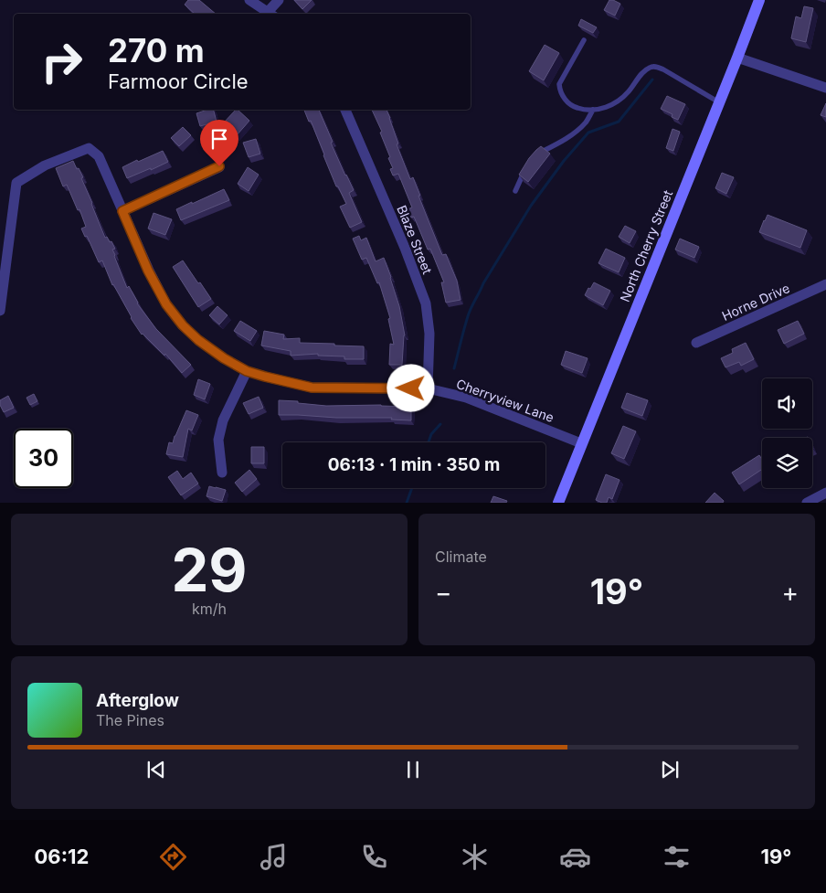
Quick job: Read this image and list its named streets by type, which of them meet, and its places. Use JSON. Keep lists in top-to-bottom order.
{
  "streets": {
    "street": [
      "Blaze Street",
      "North Cherry Street",
      "Horne Drive",
      "Cherryview Lane"
    ]
  },
  "crossings": [
    ["Blaze Street", "Cherryview Lane"],
    ["North Cherry Street", "Cherryview Lane"]
  ],
  "page": {
    "turn": ["270 m", "Farmoor Circle"],
    "limit": "30",
    "trip": "06:13 · 1 min · 350 m",
    "tile": [
      ["29", "km/h"],
      "Climate"
    ],
    "heat": ["−", "19°", "+"],
    "song": ["Afterglow", "The Pines"],
    "tabs": ["06:12", "19°"]
  }
}
